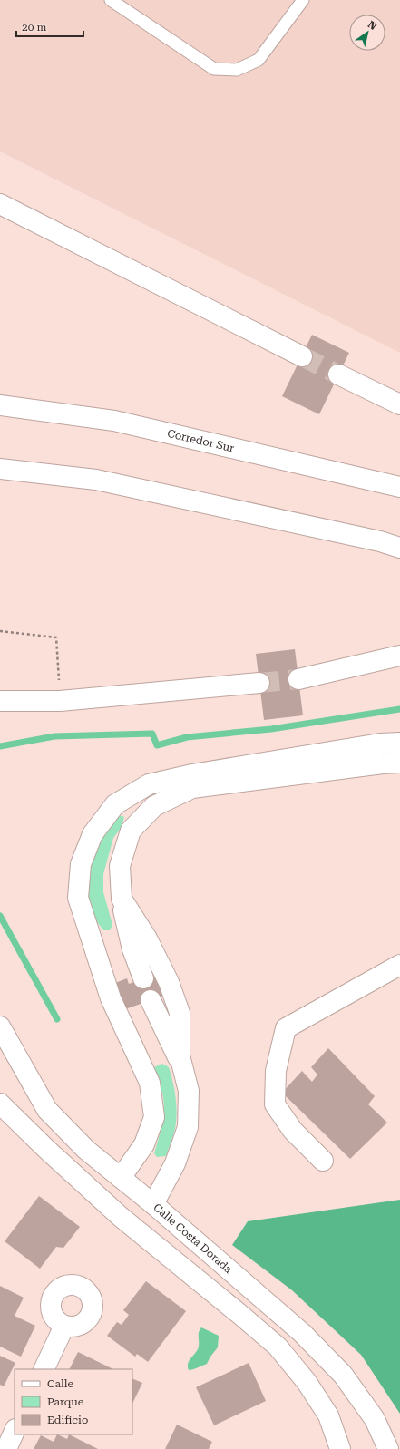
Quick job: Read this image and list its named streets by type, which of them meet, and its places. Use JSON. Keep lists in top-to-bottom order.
{
  "streets": {
    "main road": ["Corredor Sur", "Calle Costa Dorada"]
  },
  "legend": ["Calle", "Parque", "Edificio"],
  "scale_bar": "20 m",
  "north": "top right"
}
